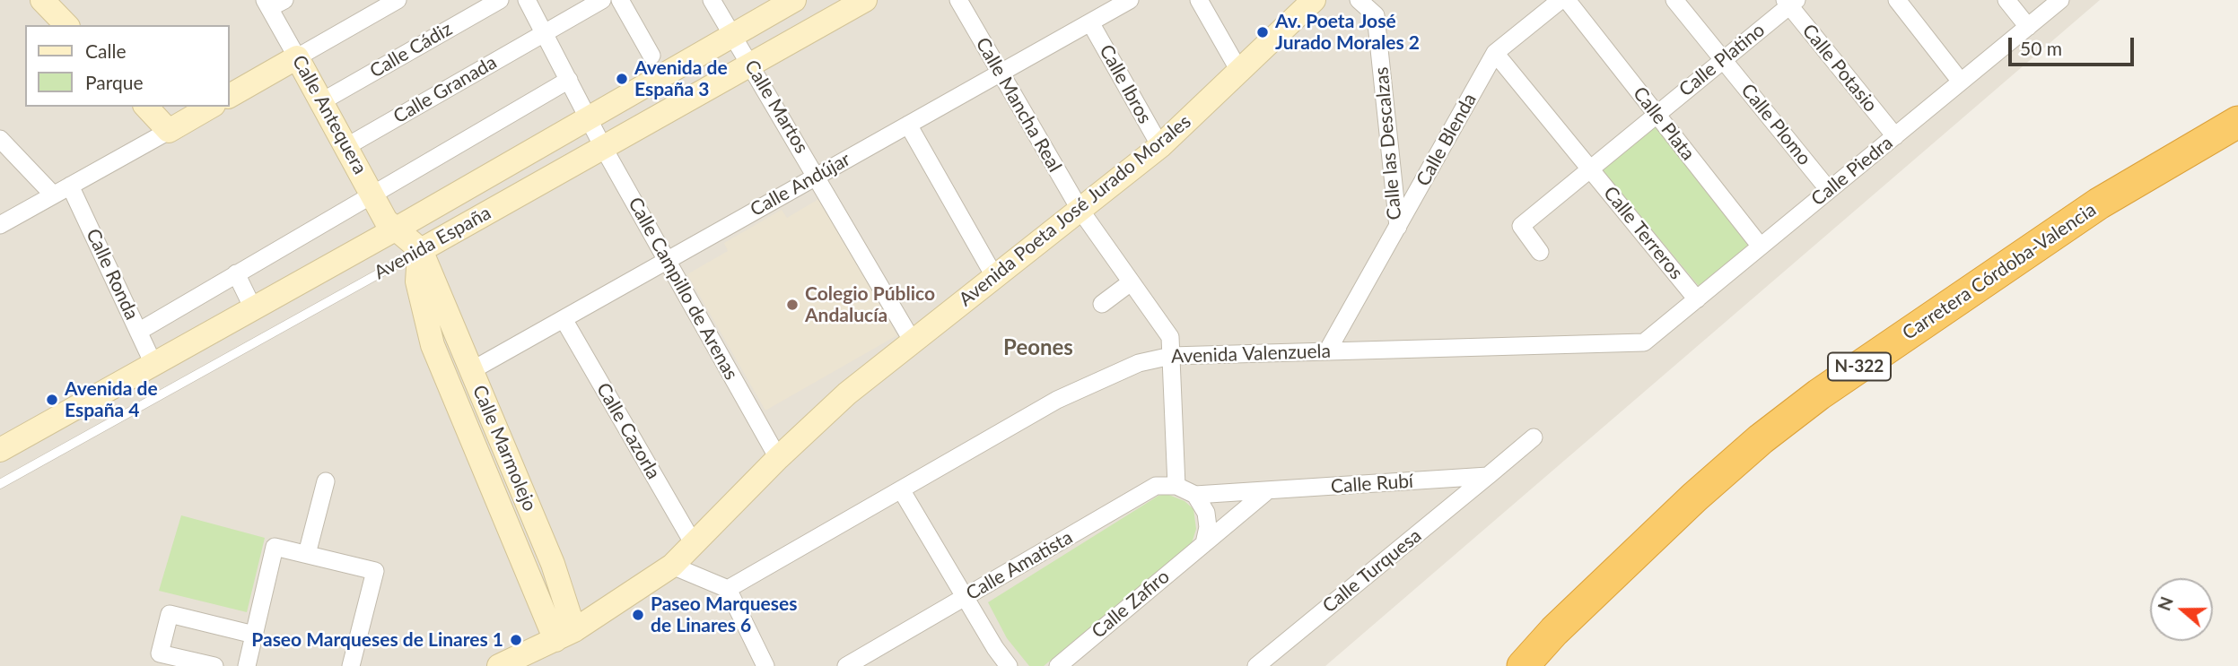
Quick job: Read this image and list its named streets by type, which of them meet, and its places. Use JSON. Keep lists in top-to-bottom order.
{
  "streets": {
    "highway": ["Carretera Córdoba-Valencia", "N-322"],
    "main road": [
      "Calle Antequera",
      "Avenida Poeta José Jurado Morales",
      "Avenida España",
      "Calle Marmolejo"
    ],
    "street": [
      "Calle Cádiz",
      "Calle Platino",
      "Calle Potasio",
      "Calle Ibros",
      "Calle Granada",
      "Calle Mancha Real",
      "Calle Martos",
      "Calle Plata",
      "Calle Plomo",
      "Calle Blenda",
      "Calle las Descalzas",
      "Calle Piedra",
      "Calle Andújar",
      "Calle Terreros",
      "Calle Ronda",
      "Calle Campillo de Arenas",
      "Avenida Valenzuela",
      "Calle Cazorla",
      "Calle Rubí",
      "Calle Amatista",
      "Calle Turquesa",
      "Calle Zafiro"
    ]
  },
  "crossings": [
    ["Calle Cádiz", "Calle Antequera"],
    ["Calle Platino", "Calle Potasio"],
    ["Calle Platino", "Calle Plata"],
    ["Calle Platino", "Calle Plomo"],
    ["Calle Platino", "Calle Terreros"],
    ["Calle Potasio", "Calle Piedra"],
    ["Calle Ibros", "Calle Andújar"],
    ["Calle Ibros", "Avenida Poeta José Jurado Morales"],
    ["Calle Granada", "Calle Antequera"],
    ["Calle Granada", "Calle Campillo de Arenas"],
    ["Calle Mancha Real", "Calle Andújar"],
    ["Calle Mancha Real", "Avenida Poeta José Jurado Morales"],
    ["Calle Mancha Real", "Avenida Valenzuela"],
    ["Calle Mancha Real", "Calle Amatista"],
    ["Calle Martos", "Calle Andújar"],
    ["Calle Martos", "Avenida Poeta José Jurado Morales"],
    ["Calle Martos", "Avenida España"],
    ["Calle Antequera", "Avenida España"],
    ["Calle Antequera", "Calle Marmolejo"],
    ["Calle Plata", "Calle Piedra"],
    ["Calle Plomo", "Calle Piedra"],
    ["Calle Blenda", "Calle las Descalzas"],
    ["Calle Blenda", "Calle Terreros"],
    ["Calle las Descalzas", "Avenida Valenzuela"],
    ["Calle Piedra", "Calle Terreros"],
    ["Calle Piedra", "Avenida Valenzuela"],
    ["Calle Andújar", "Calle Campillo de Arenas"],
    ["Calle Andújar", "Calle Cazorla"],
    ["Calle Andújar", "Calle Marmolejo"],
    ["Avenida Poeta José Jurado Morales", "Calle Campillo de Arenas"],
    ["Avenida Poeta José Jurado Morales", "Calle Cazorla"],
    ["Avenida Poeta José Jurado Morales", "Calle Marmolejo"],
    ["Avenida España", "Calle Ronda"],
    ["Avenida España", "Calle Campillo de Arenas"],
    ["Avenida España", "Calle Marmolejo"],
    ["Calle Rubí", "Calle Turquesa"],
    ["Calle Rubí", "Calle Zafiro"]
  ],
  "districts": ["Peones"],
  "places": [
    "Av. Poeta José Jurado Morales 2",
    "Avenida de España 3",
    "Colegio Público Andalucía",
    "Avenida de España 4",
    "Paseo Marqueses de Linares 6",
    "Paseo Marqueses de Linares 1"
  ],
  "legend": ["Calle", "Parque"],
  "scale_bar": "50 m",
  "north": "left"
}
